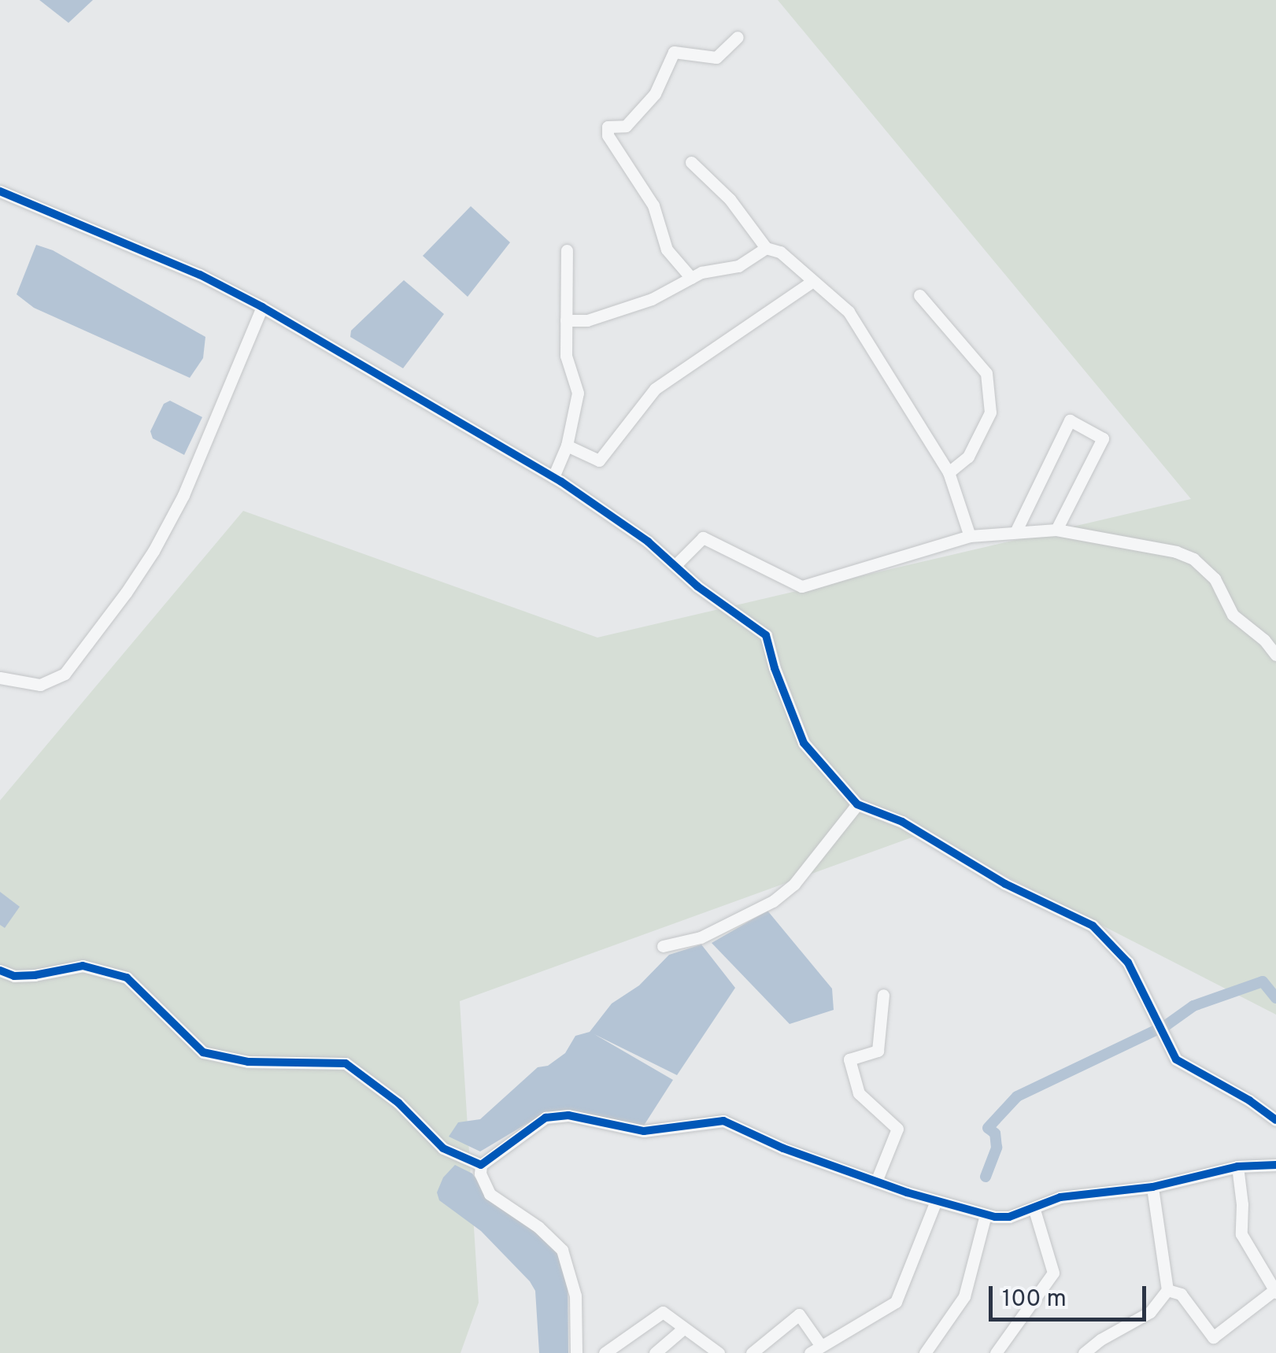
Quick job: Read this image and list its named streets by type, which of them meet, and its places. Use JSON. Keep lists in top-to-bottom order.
{
  "scale_bar": "100 m"
}
